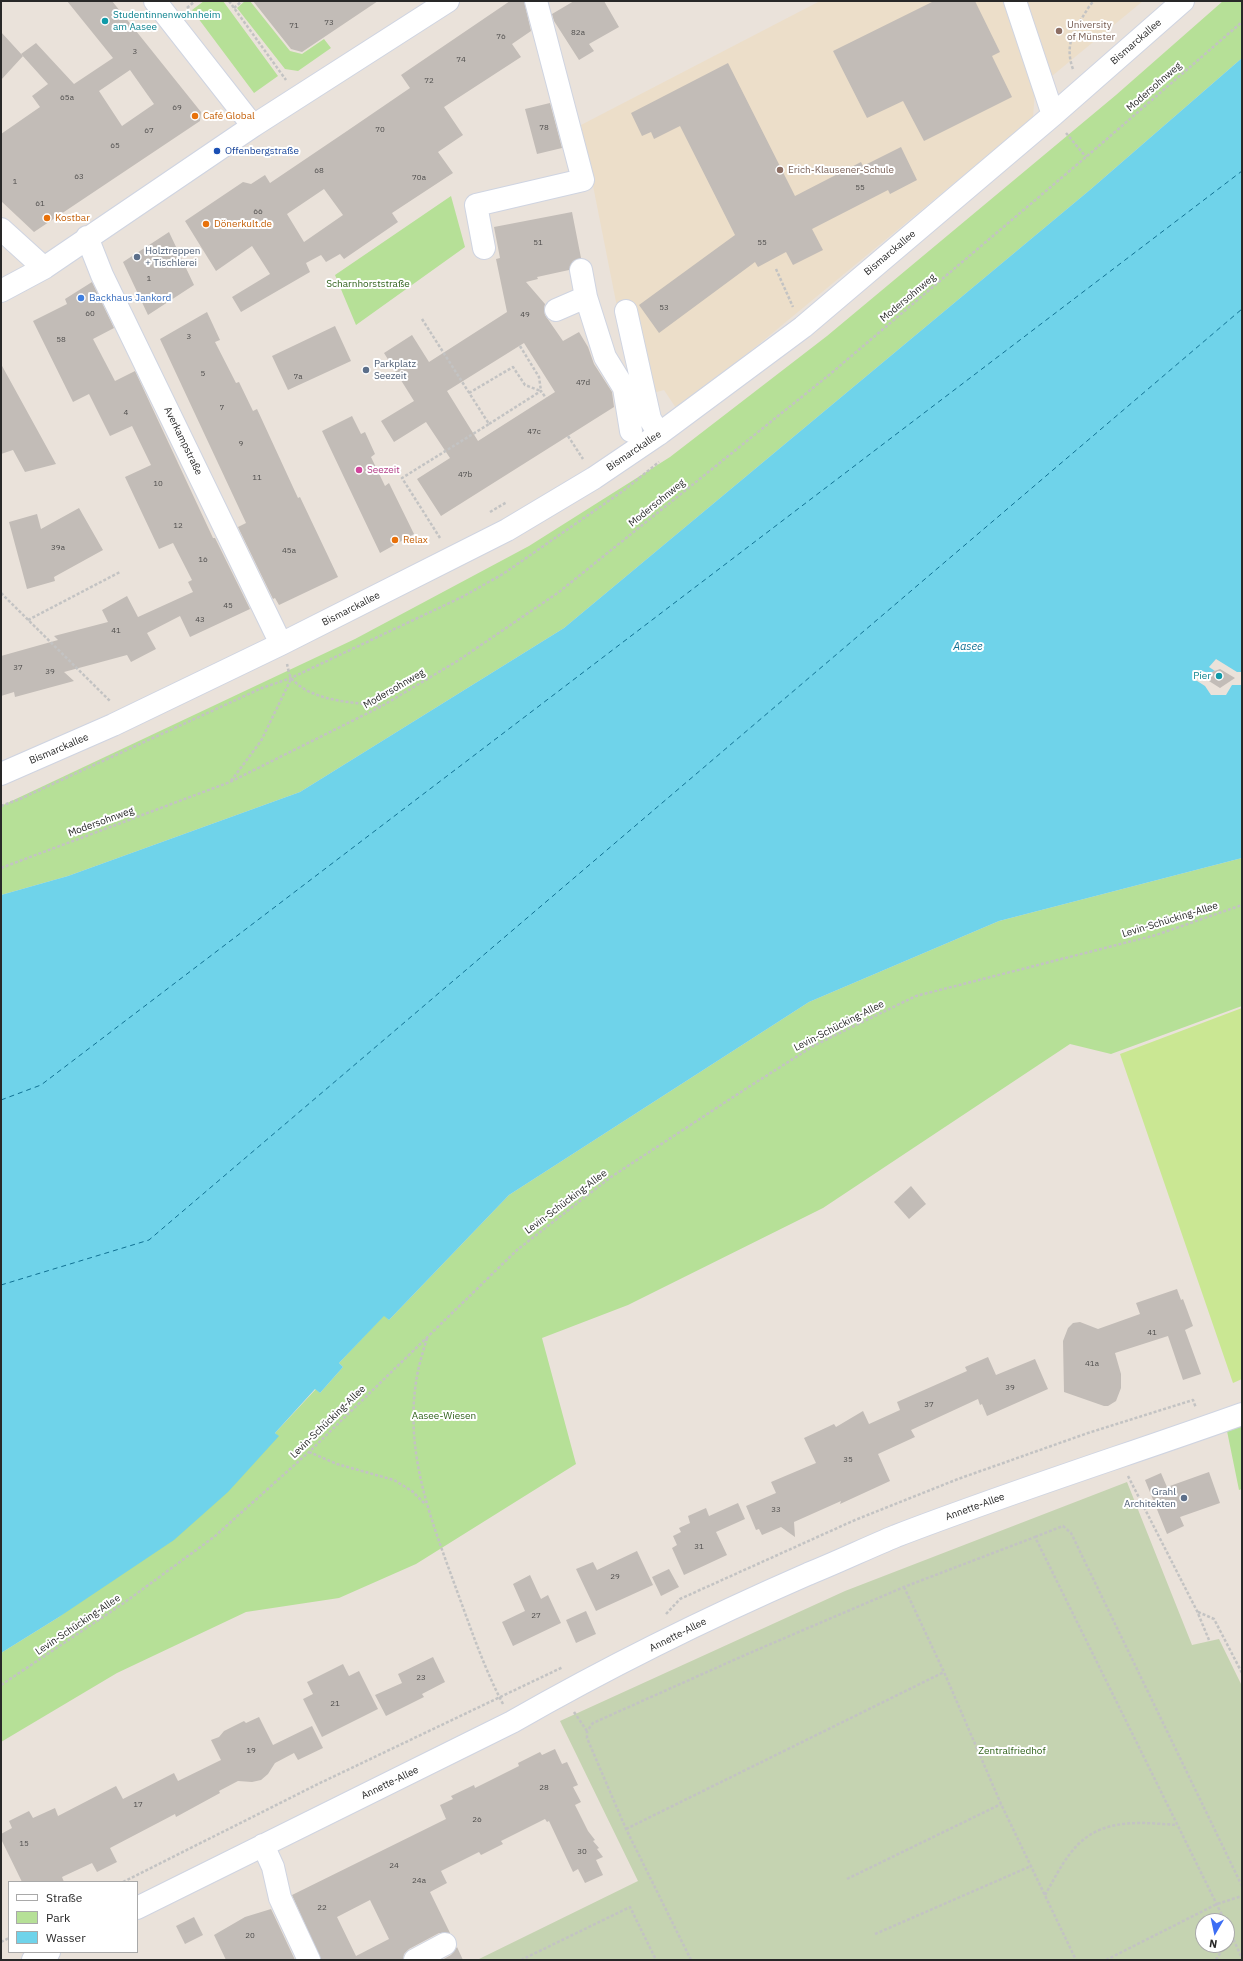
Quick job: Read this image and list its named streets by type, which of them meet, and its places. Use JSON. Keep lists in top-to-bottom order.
{
  "streets": {
    "street": ["Bismarckallee", "Averkampstraße", "Annette-Allee"],
    "path": ["Modersohnweg", "Levin-Schücking-Allee"]
  },
  "crossings": [
    ["Bismarckallee", "Averkampstraße"]
  ],
  "water": ["Aasee"],
  "parks": ["Scharnhorststraße", "Aasee-Wiesen", "Zentralfriedhof"],
  "places": [
    "Studentinnenwohnheim am Aasee",
    "University of Münster",
    "Café Global",
    "Offenbergstraße",
    "Erich-Klausener-Schule",
    "Kostbar",
    "Dönerkult.de",
    "Holztreppen + Tischlerei",
    "Backhaus Jankord",
    "Parkplatz Seezeit",
    "Seezeit",
    "Relax",
    "Pier",
    "Grahl Architekten"
  ],
  "house_numbers": [
    "73",
    "71",
    "82a",
    "76",
    "3",
    "74",
    "72",
    "65a",
    "69",
    "78",
    "70",
    "67",
    "65",
    "68",
    "63",
    "70a",
    "1",
    "55",
    "61",
    "66",
    "51",
    "55",
    "1",
    "53",
    "60",
    "49",
    "3",
    "58",
    "5",
    "7a",
    "47d",
    "7",
    "4",
    "47c",
    "9",
    "47b",
    "11",
    "10",
    "12",
    "39a",
    "45a",
    "16",
    "45",
    "43",
    "41",
    "37",
    "39",
    "41",
    "41a",
    "39",
    "37",
    "35",
    "33",
    "31",
    "29",
    "27",
    "23",
    "21",
    "19",
    "28",
    "17",
    "26",
    "15",
    "30",
    "24",
    "24a",
    "22",
    "20"
  ],
  "legend": ["Straße", "Park", "Wasser"],
  "north": "bottom"
}
